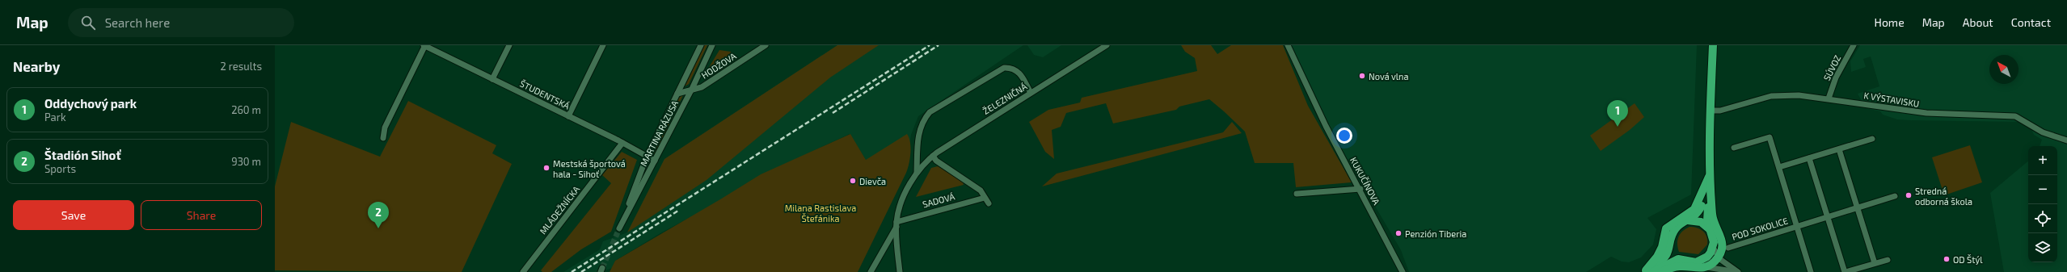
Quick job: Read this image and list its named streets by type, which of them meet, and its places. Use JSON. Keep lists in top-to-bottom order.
{
  "streets": {
    "street": [
      "HODŽOVA",
      "SÚVOZ",
      "ŠTUDENTSKÁ",
      "ŽELEZNIČNÁ",
      "K VÝSTAVISKU",
      "MARTINA RÁZUSA",
      "KUKUČÍNOVA",
      "SADOVÁ",
      "MLÁDEŽNÍCKA",
      "POD SOKOLICE"
    ]
  },
  "crossings": [
    ["HODŽOVA", "MARTINA RÁZUSA"],
    ["SÚVOZ", "K VÝSTAVISKU"],
    ["ŠTUDENTSKÁ", "MARTINA RÁZUSA"],
    ["ŠTUDENTSKÁ", "MLÁDEŽNÍCKA"]
  ],
  "parks": ["Milana Rastislava Štefánika"],
  "places": [
    "Nová vlna",
    "Mestská športová hala - Sihoť",
    "Dievča",
    "Stredná odborná škola",
    "Penzión Tiberia",
    "OD Štýl"
  ],
  "north": "top left",
  "page": {
    "header": "Map",
    "search": "Search here",
    "nav": [
      "Home",
      "Map",
      "About",
      "Contact"
    ],
    "heading": ["Nearby", "2 results"],
    "list": [
      {
        "mark": "1",
        "name": "Oddychový park",
        "note": "Park",
        "value": "260 m"
      },
      {
        "mark": "2",
        "name": "Štadión Sihoť",
        "note": "Sports",
        "value": "930 m"
      }
    ],
    "pins": ["1", "2"],
    "map_buttons": ["+", "−"],
    "buttons": ["Save", "Share"]
  }
}
